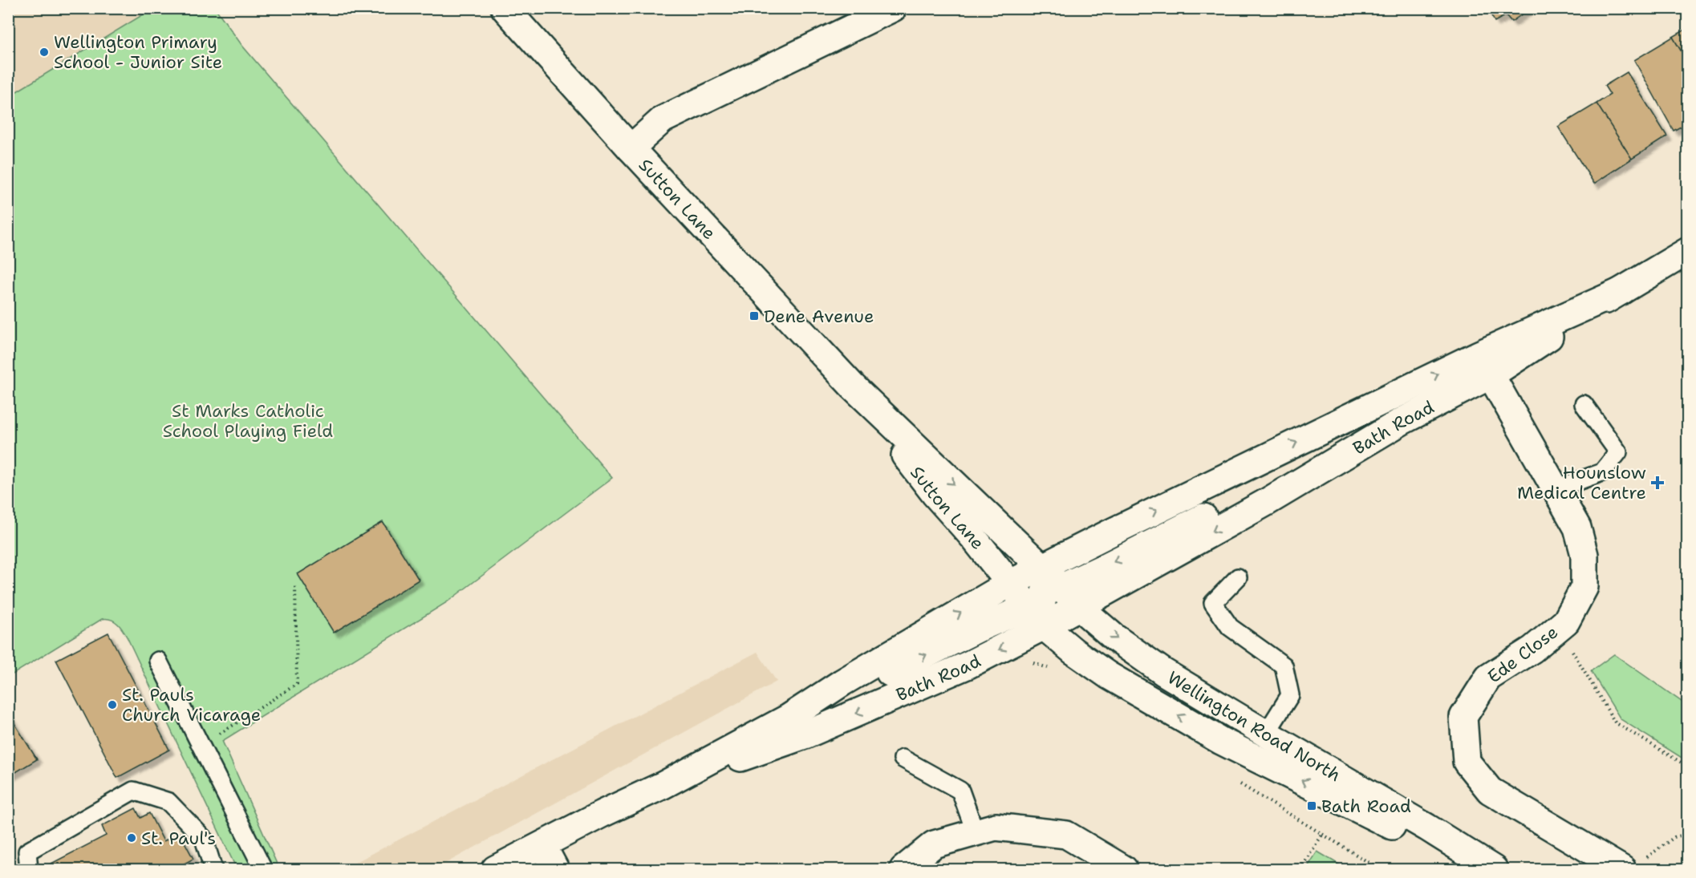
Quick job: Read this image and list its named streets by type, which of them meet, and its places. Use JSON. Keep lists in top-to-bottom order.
{
  "streets": {
    "main road": [
      "Sutton Lane",
      "Bath Road",
      "Ede Close",
      "Wellington Road North"
    ]
  },
  "crossings": [
    ["Sutton Lane", "Bath Road"],
    ["Sutton Lane", "Wellington Road North"],
    ["Bath Road", "Ede Close"],
    ["Bath Road", "Wellington Road North"]
  ],
  "parks": ["St Marks Catholic School Playing Field"],
  "places": {
    "other": ["Wellington Primary School - Junior Site", "St. Pauls Church Vicarage", "St. Paul's"],
    "transit": ["Dene Avenue", "Bath Road"],
    "health": ["Hounslow Medical Centre"]
  }
}
